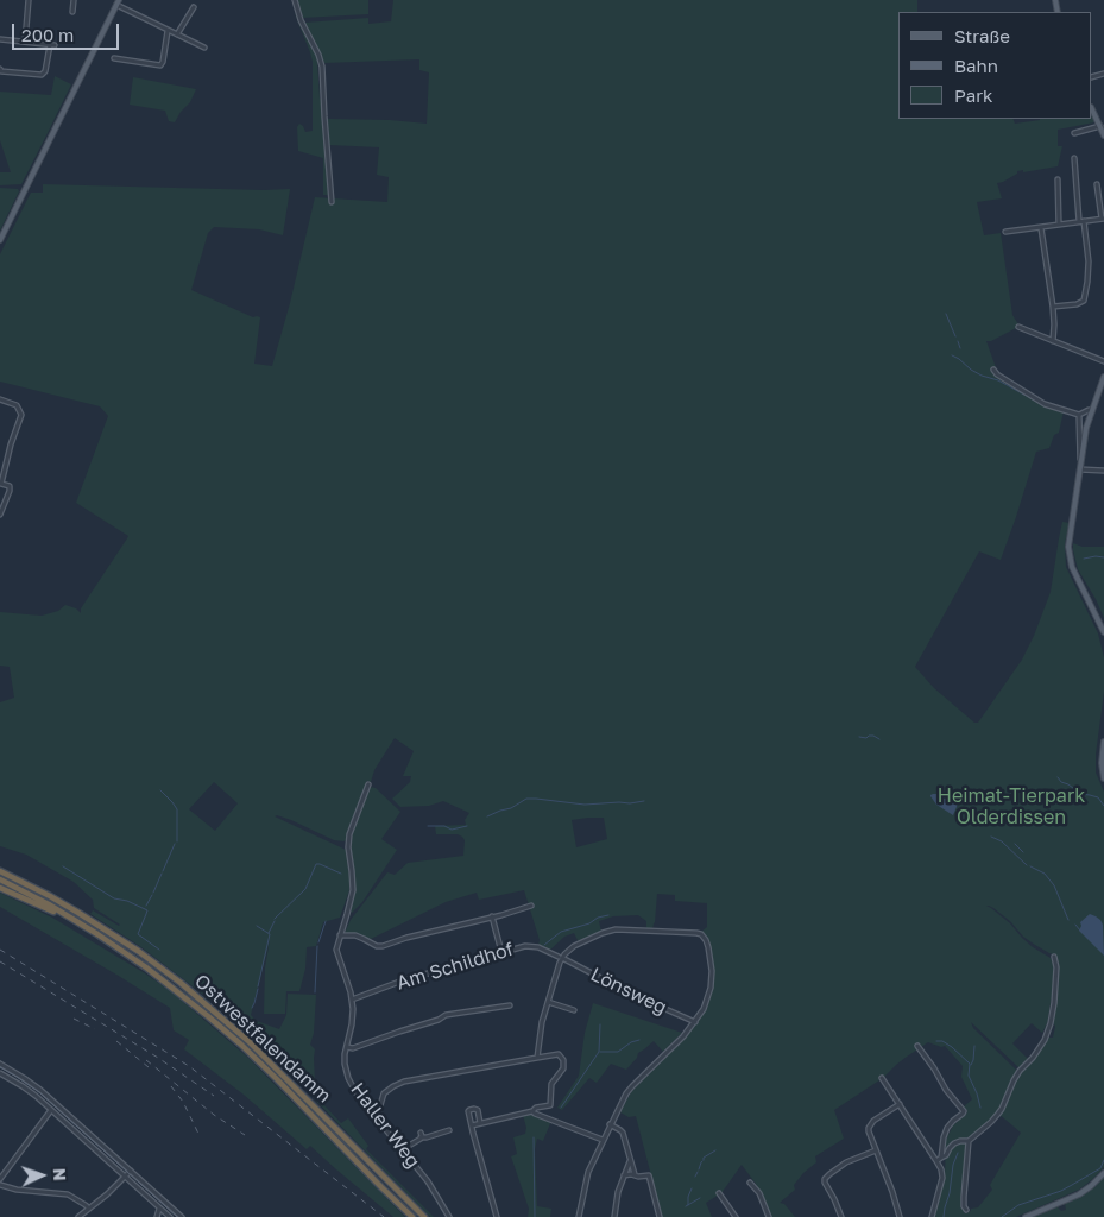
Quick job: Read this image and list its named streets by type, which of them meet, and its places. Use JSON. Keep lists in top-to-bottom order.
{
  "streets": {
    "highway": ["Ostwestfalendamm"],
    "street": ["Am Schildhof", "Lönsweg", "Haller Weg"]
  },
  "crossings": [
    ["Am Schildhof", "Lönsweg"],
    ["Am Schildhof", "Haller Weg"]
  ],
  "parks": ["Heimat-Tierpark Olderdissen"],
  "legend": ["Straße", "Bahn", "Park"],
  "scale_bar": "200 m",
  "north": "right"
}
